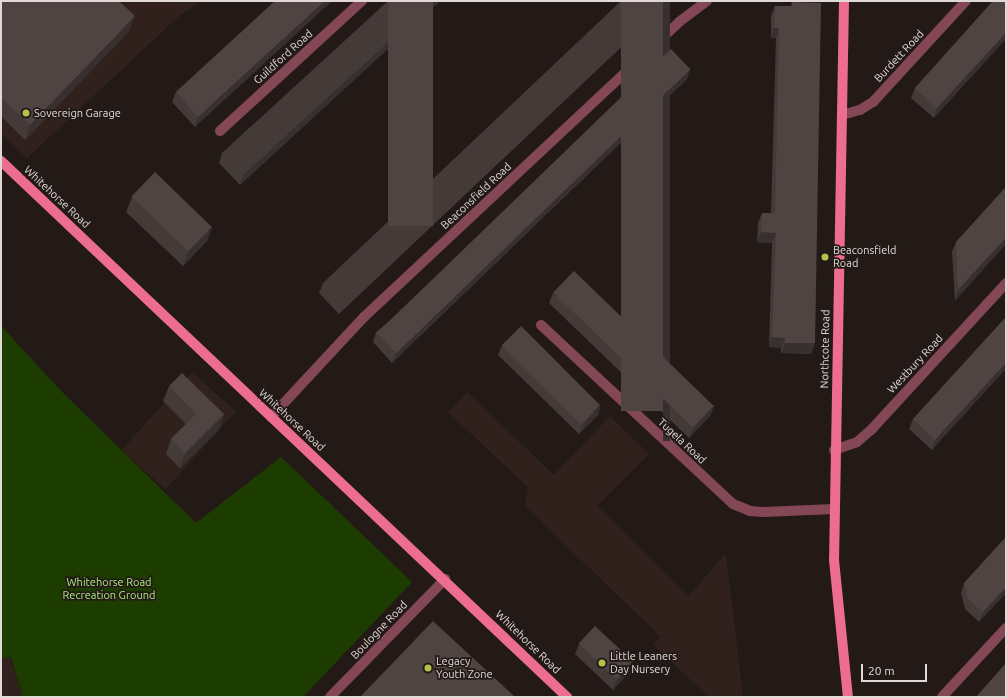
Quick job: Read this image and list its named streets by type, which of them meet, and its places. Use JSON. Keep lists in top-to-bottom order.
{
  "streets": {
    "main road": ["Whitehorse Road", "Northcote Road"],
    "street": [
      "Burdett Road",
      "Guildford Road",
      "Beaconsfield Road",
      "Westbury Road",
      "Tugela Road",
      "Boulogne Road"
    ]
  },
  "crossings": [
    ["Burdett Road", "Northcote Road"],
    ["Beaconsfield Road", "Whitehorse Road"],
    ["Whitehorse Road", "Boulogne Road"],
    ["Northcote Road", "Westbury Road"],
    ["Northcote Road", "Tugela Road"]
  ],
  "parks": ["Whitehorse Road Recreation Ground"],
  "places": [
    "Sovereign Garage",
    "Beaconsfield Road",
    "Little Leaners Day Nursery",
    "Legacy Youth Zone"
  ],
  "scale_bar": "20 m"
}
